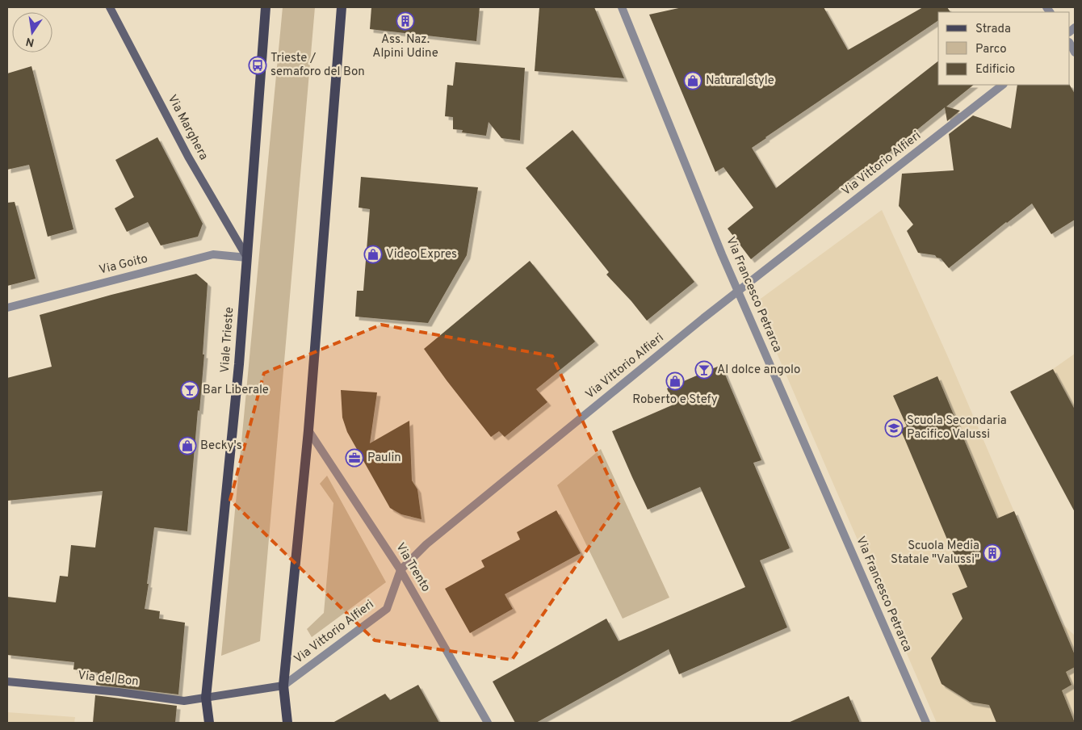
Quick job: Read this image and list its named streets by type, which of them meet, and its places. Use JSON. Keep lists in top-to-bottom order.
{
  "streets": {
    "main road": ["Viale Trieste"],
    "street": [
      "Via Marghera",
      "Via Vittorio Alfieri",
      "Via Goito",
      "Via Francesco Petrarca",
      "Via Trento",
      "Via del Bon"
    ]
  },
  "crossings": [
    ["Via Marghera", "Via Goito"],
    ["Via Marghera", "Viale Trieste"],
    ["Via Vittorio Alfieri", "Via Francesco Petrarca"],
    ["Via Vittorio Alfieri", "Via Trento"],
    ["Via Goito", "Viale Trieste"],
    ["Viale Trieste", "Via del Bon"]
  ],
  "places": {
    "building": ["Ass. Naz. Alpini Udine", "Scuola Media Statale \"Valussi\""],
    "bus stop": ["Trieste / semaforo del Bon"],
    "shop": [
      "Natural style",
      "Video Expres",
      "Roberto e Stefy",
      "Becky's"
    ],
    "bar": ["Al dolce angolo", "Bar Liberale"],
    "school or university": ["Scuola Secondaria Pacifico Valussi"],
    "office": ["Paulin"]
  },
  "legend": ["Strada", "Parco", "Edificio"],
  "north": "bottom"
}
